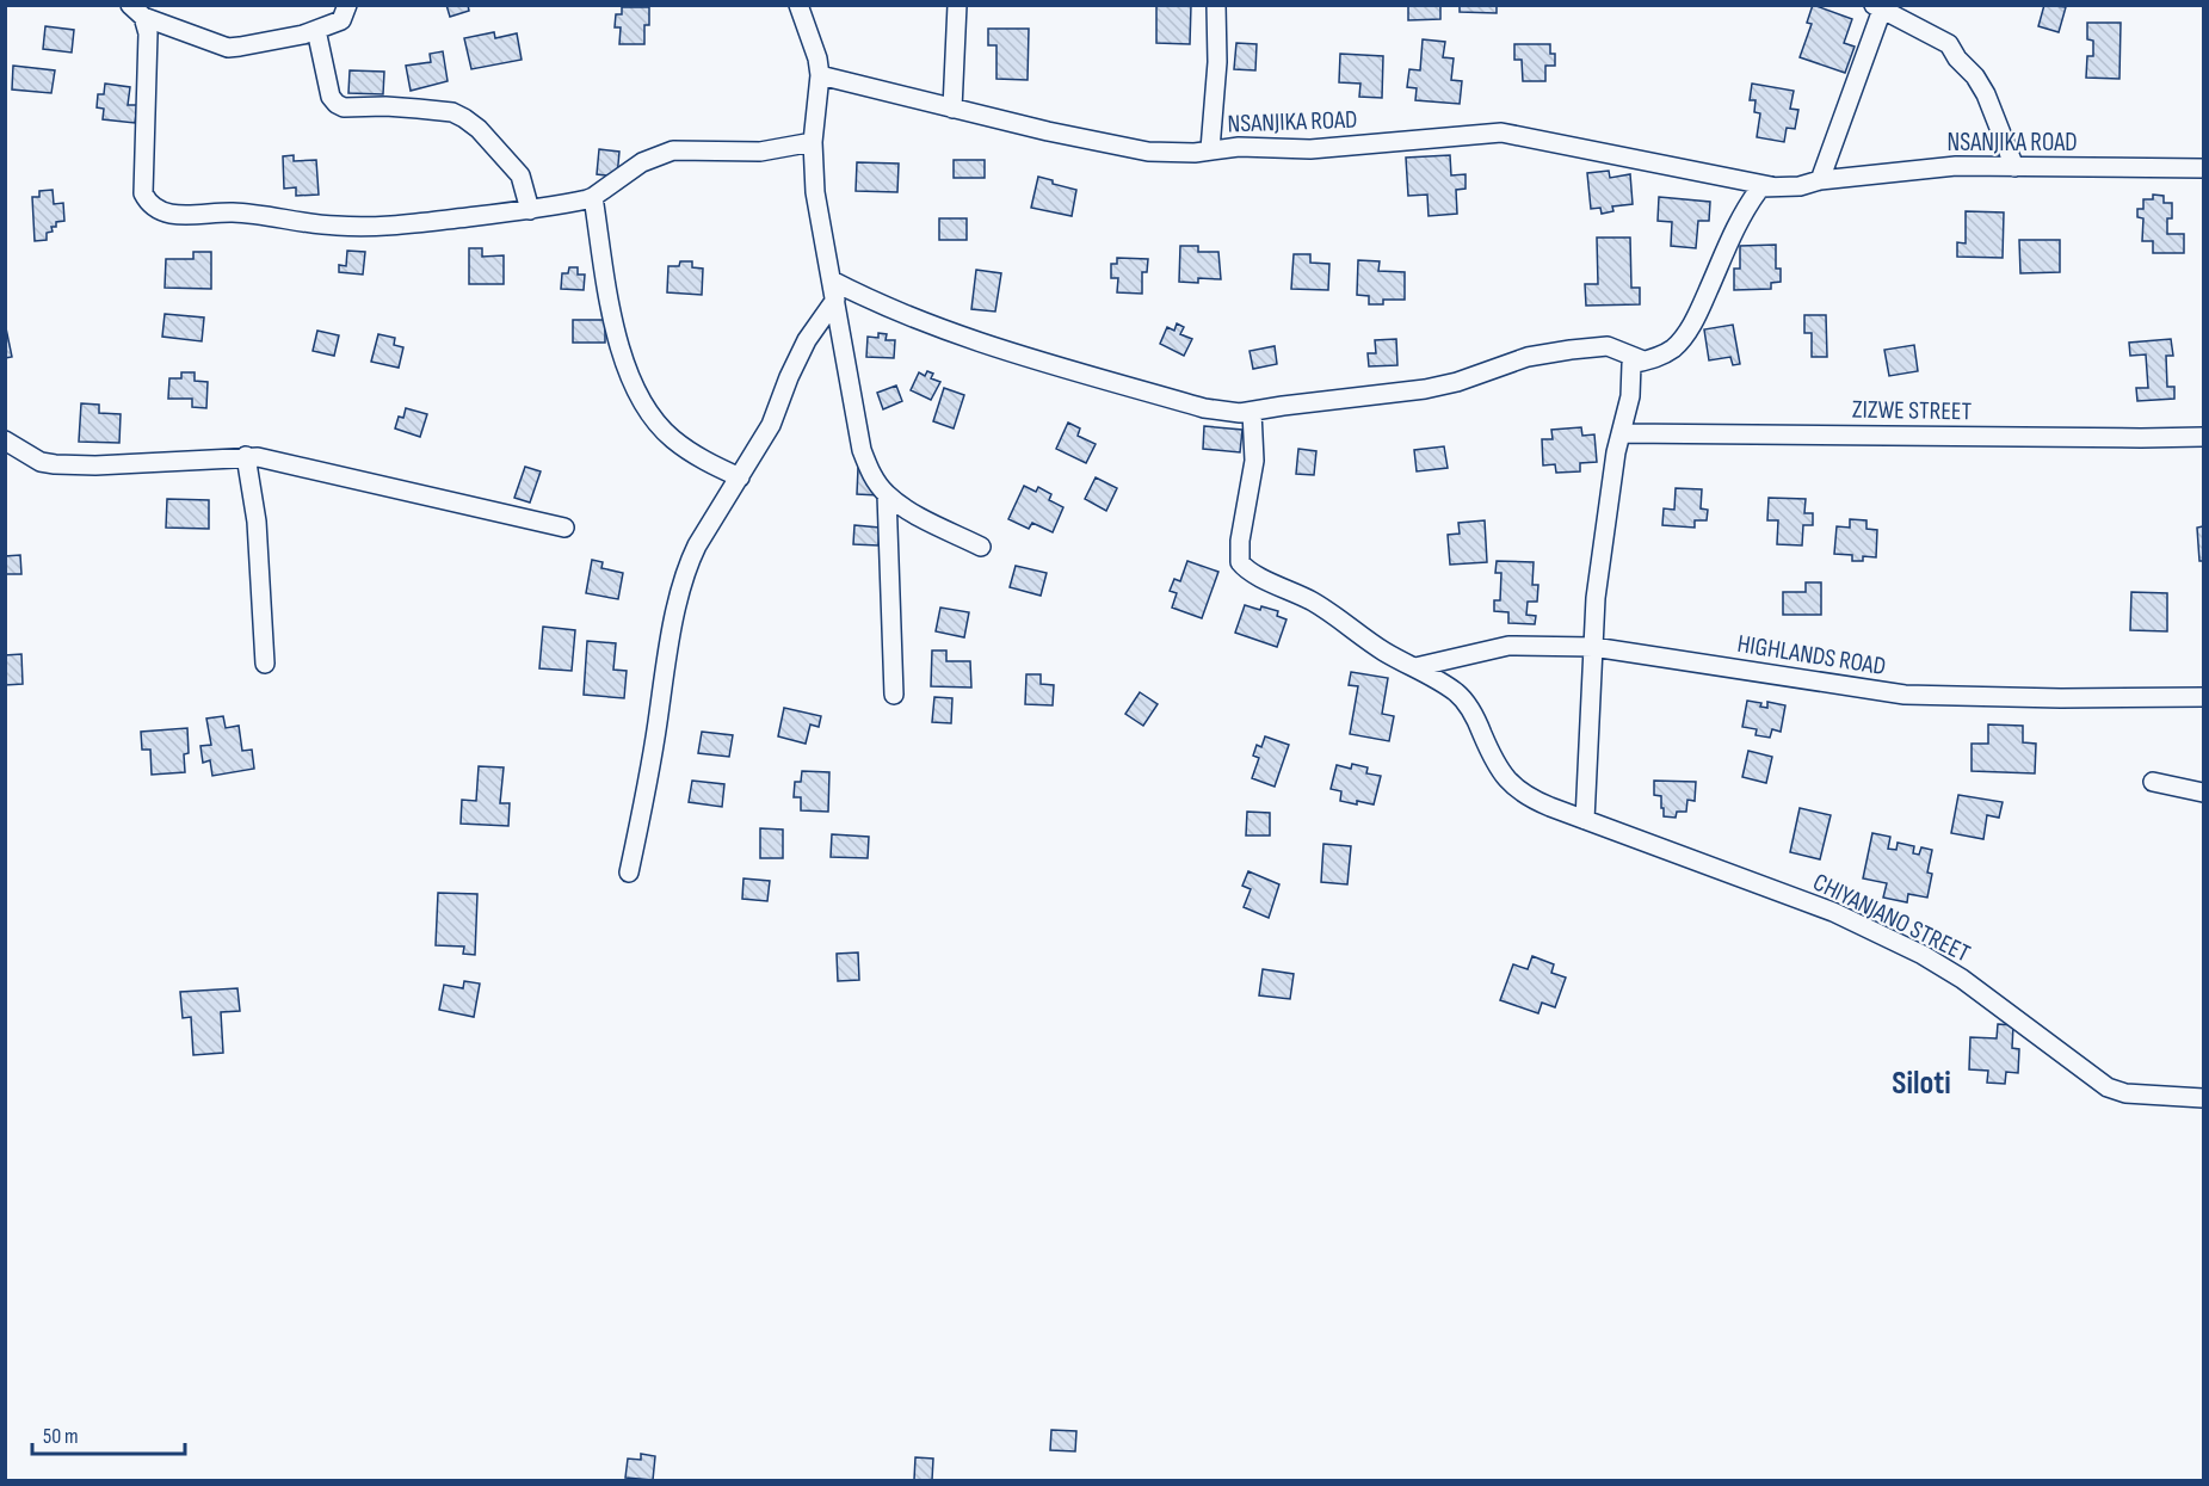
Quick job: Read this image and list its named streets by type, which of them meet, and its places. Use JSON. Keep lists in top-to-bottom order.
{
  "streets": {
    "street": [
      "NSANJIKA ROAD",
      "ZIZWE STREET",
      "HIGHLANDS ROAD",
      "CHIYANJANO STREET"
    ]
  },
  "crossings": [
    ["HIGHLANDS ROAD", "CHIYANJANO STREET"]
  ],
  "districts": ["Siloti"],
  "scale_bar": "50 m"
}
